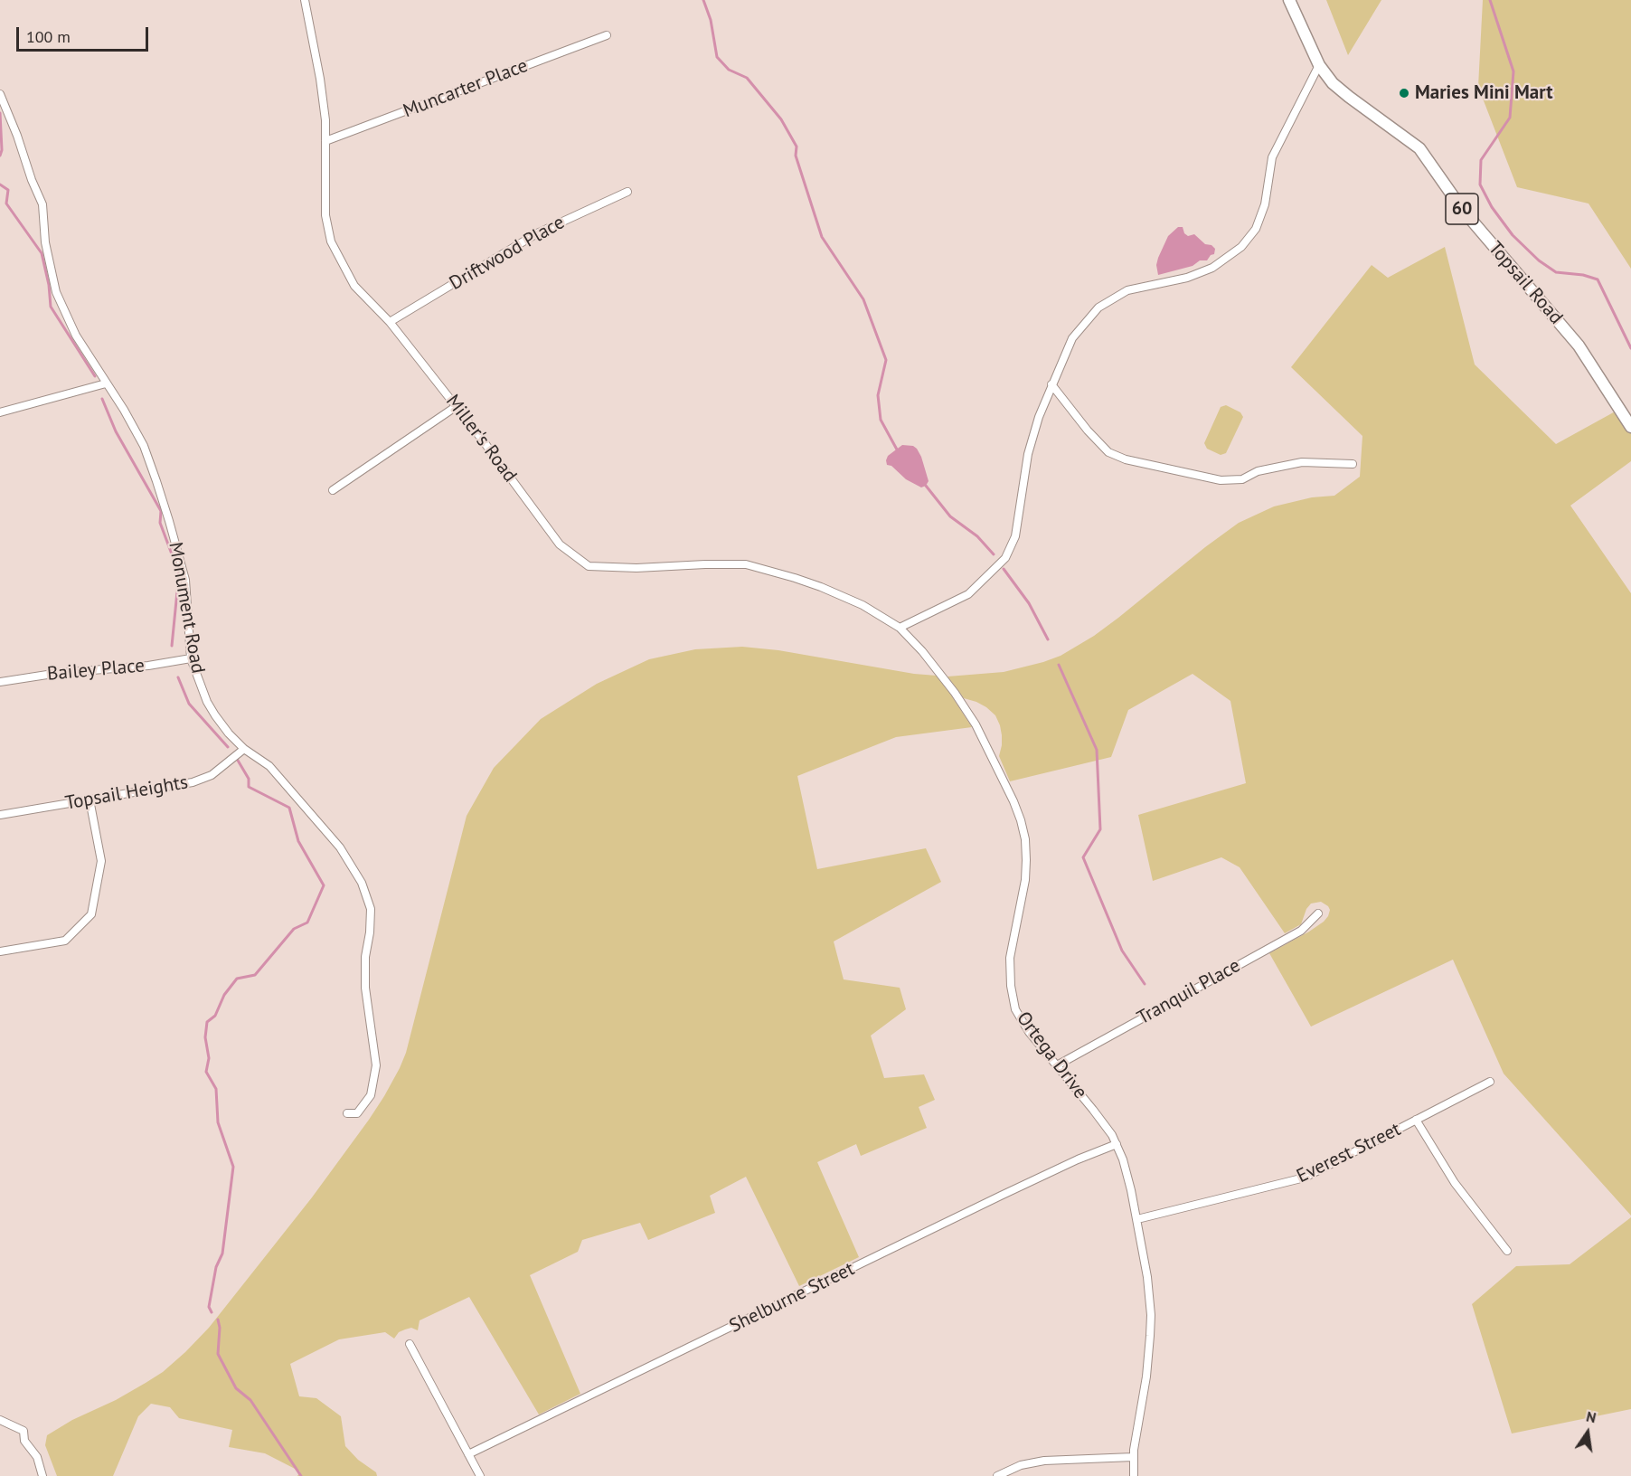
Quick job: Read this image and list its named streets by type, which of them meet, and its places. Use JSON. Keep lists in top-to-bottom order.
{
  "streets": {
    "main road": ["60", "Topsail Road"],
    "street": [
      "Muncarter Place",
      "Driftwood Place",
      "Miller's Road",
      "Monument Road",
      "Bailey Place",
      "Topsail Heights",
      "Tranquil Place",
      "Ortega Drive",
      "Everest Street",
      "Shelburne Street"
    ]
  },
  "crossings": [
    ["Muncarter Place", "Miller's Road"],
    ["Driftwood Place", "Miller's Road"],
    ["Miller's Road", "Ortega Drive"],
    ["Monument Road", "Bailey Place"],
    ["Monument Road", "Topsail Heights"],
    ["Tranquil Place", "Ortega Drive"],
    ["Ortega Drive", "Everest Street"],
    ["Ortega Drive", "Shelburne Street"]
  ],
  "places": ["Maries Mini Mart"],
  "scale_bar": "100 m",
  "north": "top"
}
